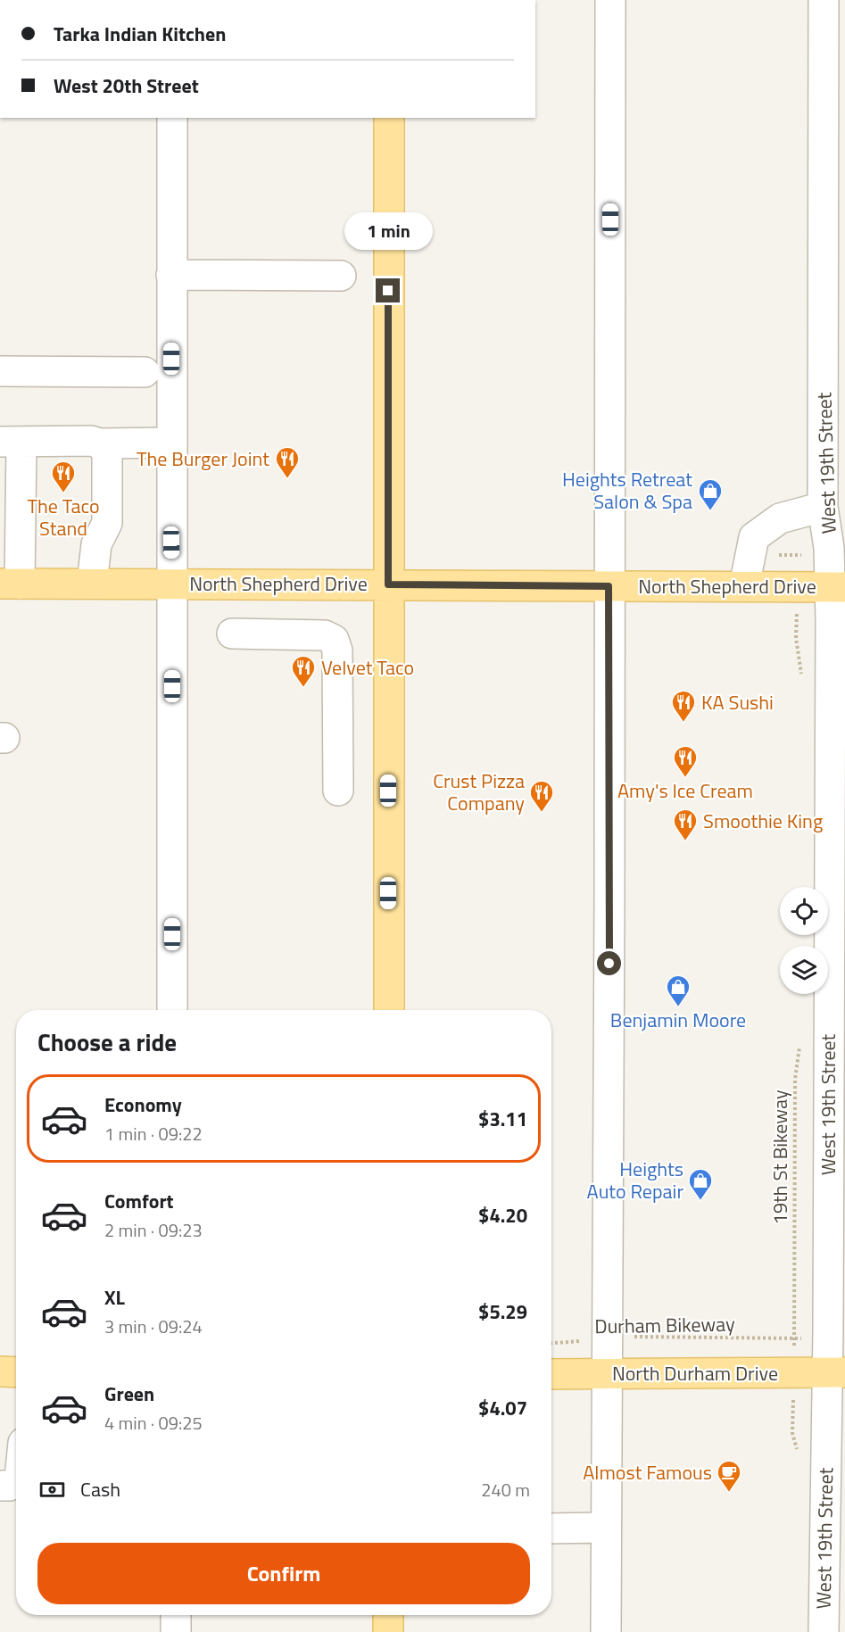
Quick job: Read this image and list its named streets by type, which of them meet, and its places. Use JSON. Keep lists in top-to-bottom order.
{
  "streets": {
    "main road": ["North Shepherd Drive", "North Durham Drive"],
    "street": ["West 19th Street"],
    "path": ["19th St Bikeway", "Durham Bikeway"]
  },
  "crossings": [
    ["West 19th Street", "North Shepherd Drive"],
    ["West 19th Street", "North Durham Drive"]
  ],
  "places": {
    "restaurant": [
      "The Burger Joint",
      "The Taco Stand",
      "Velvet Taco",
      "KA Sushi",
      "Amy's Ice Cream",
      "Crust Pizza Company",
      "Smoothie King"
    ],
    "shop": ["Heights Retreat Salon & Spa", "Benjamin Moore", "Heights Auto Repair"],
    "cafe": ["Almost Famous"]
  },
  "page": {
    "banner": ["Tarka Indian Kitchen", "West 20th Street"],
    "bubble": "1 min",
    "heading": "Choose a ride",
    "list": [
      {
        "name": "Economy",
        "note": "1 min · 09:22",
        "value": "$3.11"
      },
      {
        "name": "Comfort",
        "note": "2 min · 09:23",
        "value": "$4.20"
      },
      {
        "name": "XL",
        "note": "3 min · 09:24",
        "value": "$5.29"
      },
      {
        "name": "Green",
        "note": "4 min · 09:25",
        "value": "$4.07"
      }
    ],
    "pay": ["Cash", "240 m"],
    "buttons": "Confirm"
  }
}
